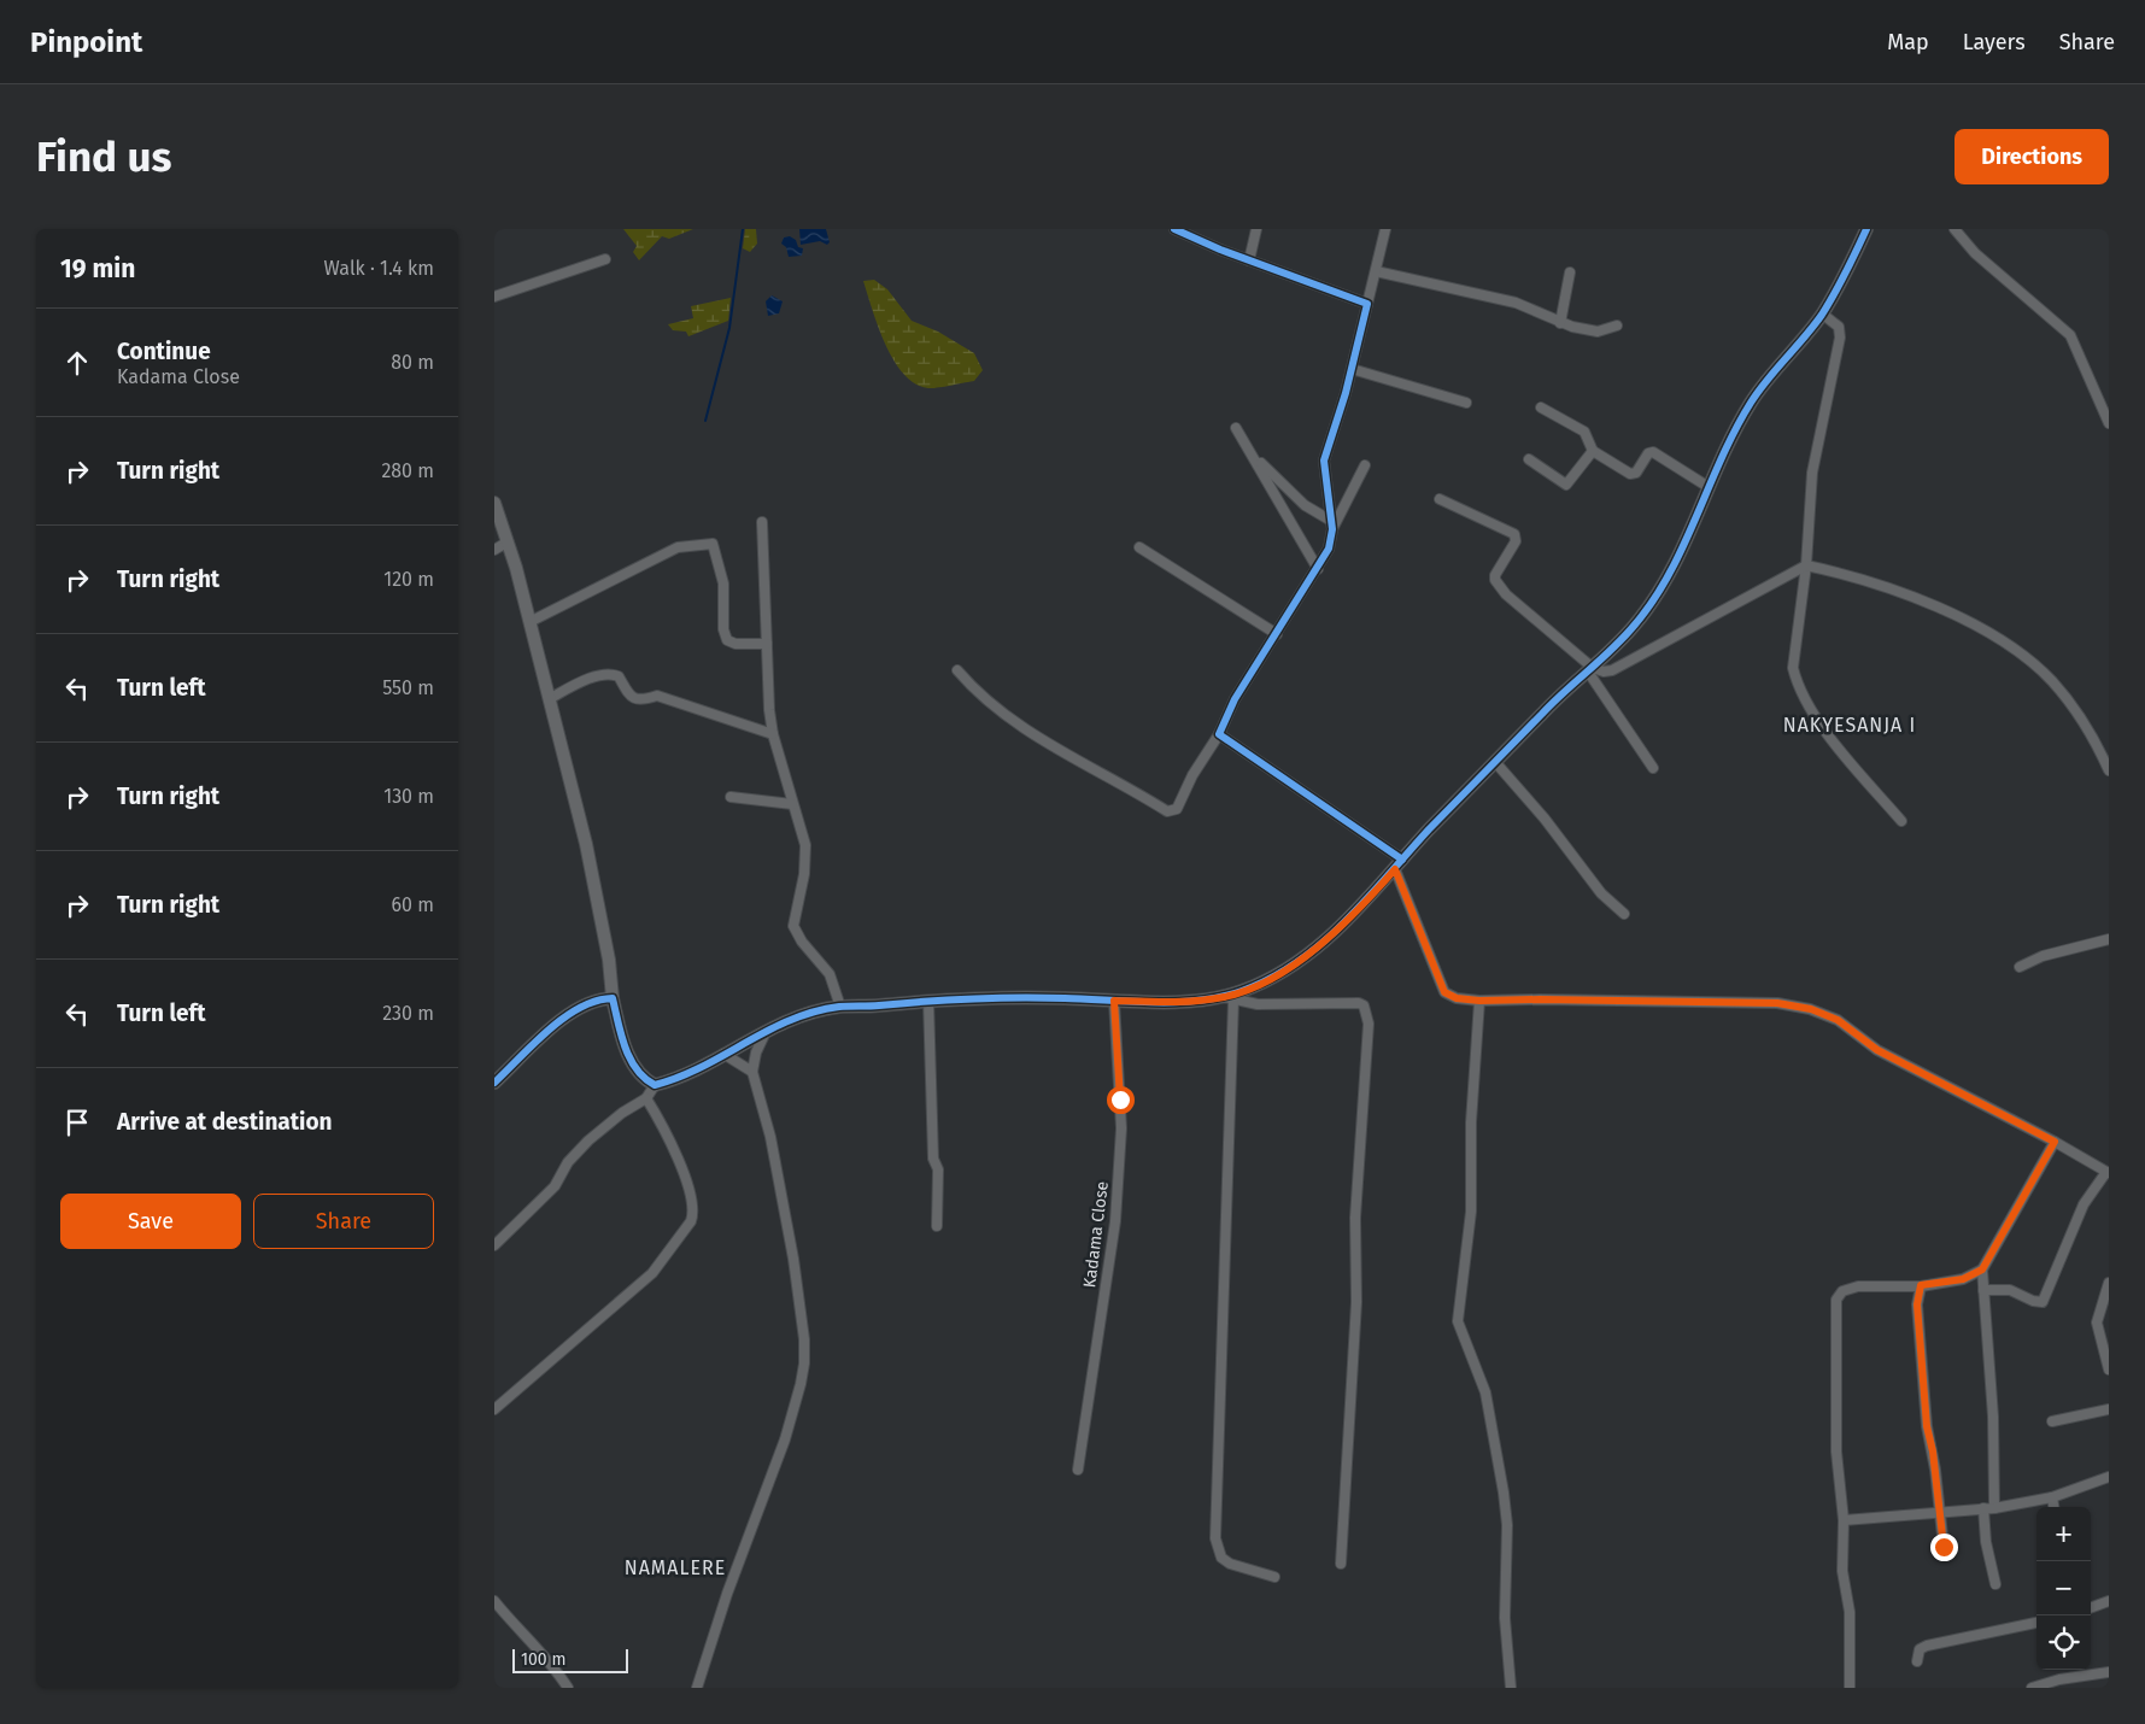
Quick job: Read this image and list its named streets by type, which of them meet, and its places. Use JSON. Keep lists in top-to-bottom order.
{
  "streets": {
    "street": ["Kadama Close"]
  },
  "districts": ["NAKYESANJA I", "NAMALERE"],
  "scale_bar": "100 m",
  "page": {
    "header": "Pinpoint",
    "nav": ["Map", "Layers", "Share"],
    "buttons": [
      "Directions",
      ["Save", "Share"]
    ],
    "title": "Find us",
    "heading": ["19 min", "Walk · 1.4 km"],
    "list": [
      ["Continue", "Kadama Close", "80 m"],
      ["Turn right", "280 m"],
      ["Turn right", "120 m"],
      ["Turn left", "550 m"],
      ["Turn right", "130 m"],
      ["Turn right", "60 m"],
      ["Turn left", "230 m"],
      "Arrive at destination"
    ],
    "map_buttons": ["+", "−"],
    "scale": "100 m"
  }
}
